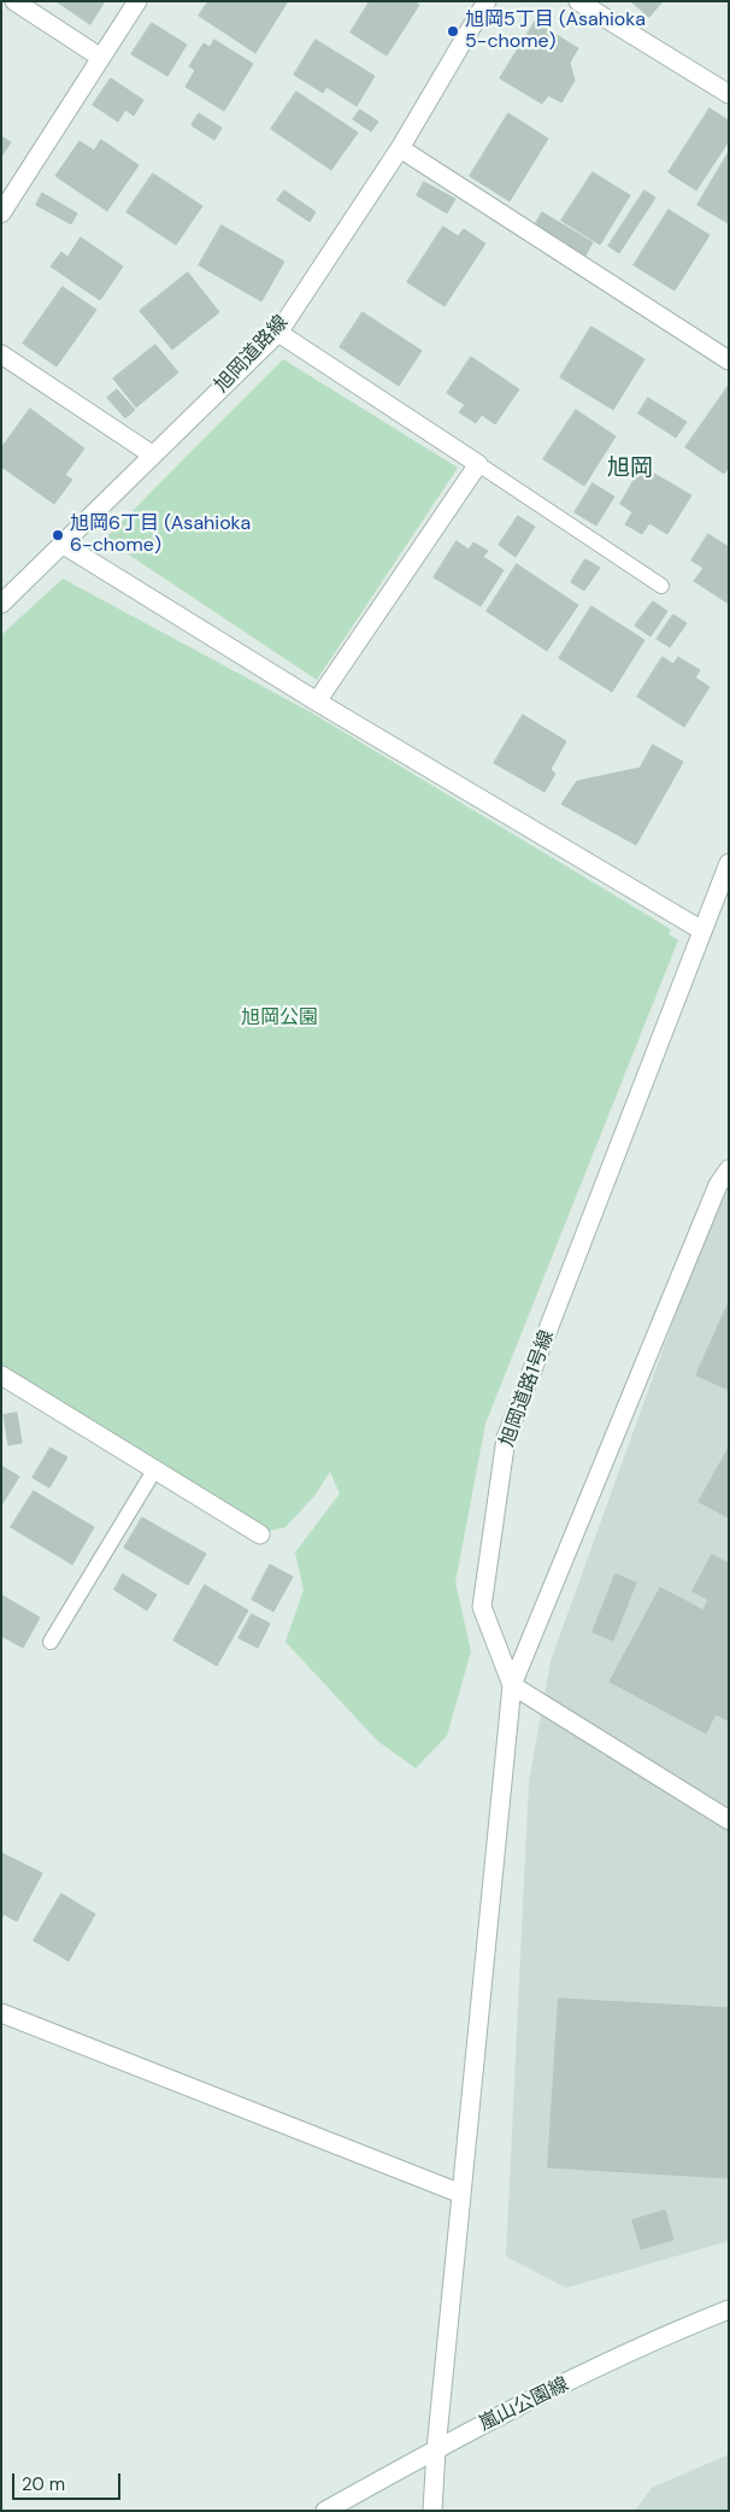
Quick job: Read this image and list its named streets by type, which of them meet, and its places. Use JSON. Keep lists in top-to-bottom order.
{
  "streets": {
    "street": ["旭岡道路線", "旭岡道路1号線", "嵐山公園線"]
  },
  "districts": ["旭岡"],
  "parks": ["旭岡公園"],
  "places": ["旭岡5丁目 (Asahioka 5-chome)", "旭岡6丁目 (Asahioka 6-chome)"],
  "scale_bar": "20 m"
}
